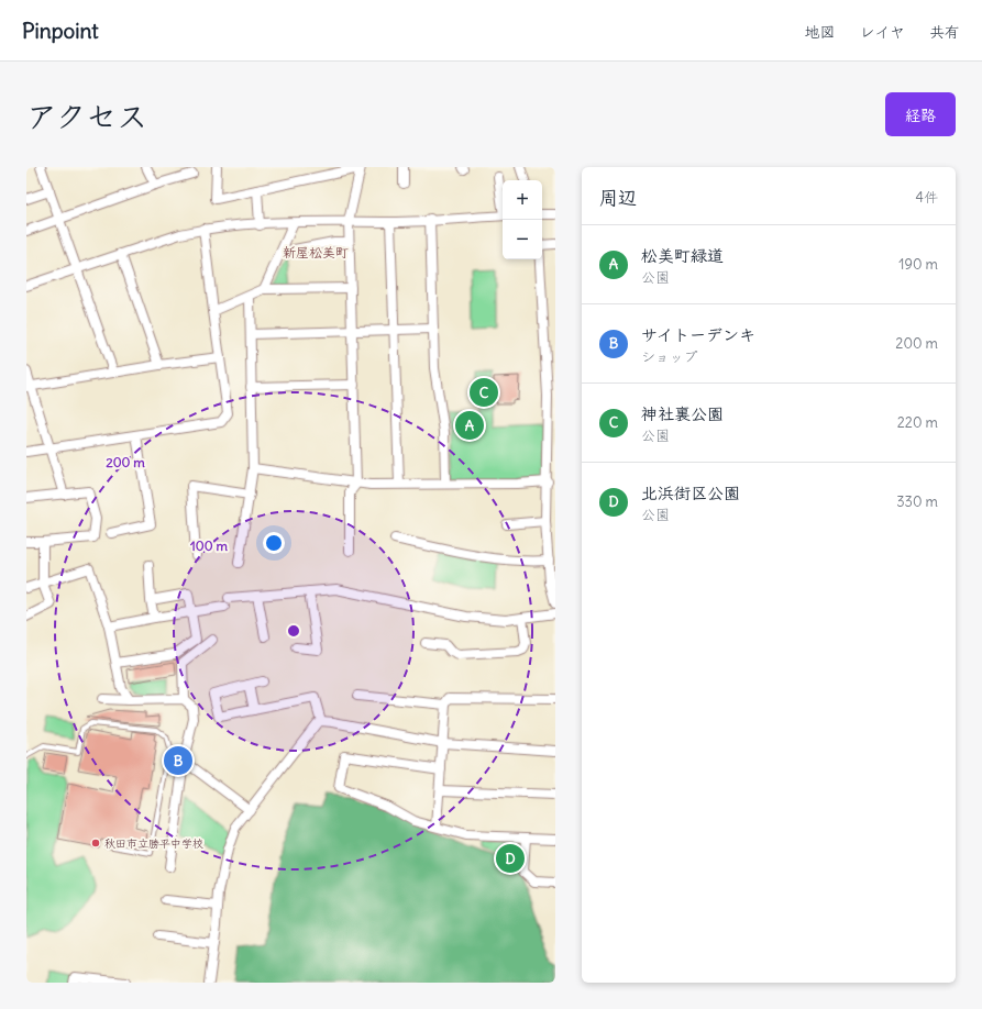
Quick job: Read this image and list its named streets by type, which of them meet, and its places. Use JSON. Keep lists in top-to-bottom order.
{
  "districts": ["新屋松美町"],
  "places": ["秋田市立勝平中学校"],
  "page": {
    "header": "Pinpoint",
    "nav": ["地図", "レイヤ", "共有"],
    "title": "アクセス",
    "buttons": "経路",
    "heading": ["周辺", "4件"],
    "map_buttons": ["+", "−"],
    "list": [
      {
        "mark": "A",
        "name": "松美町緑道",
        "note": "公園",
        "value": "190 m"
      },
      {
        "mark": "B",
        "name": "サイトーデンキ",
        "note": "ショップ",
        "value": "200 m"
      },
      {
        "mark": "C",
        "name": "神社裏公園",
        "note": "公園",
        "value": "220 m"
      },
      {
        "mark": "D",
        "name": "北浜街区公園",
        "note": "公園",
        "value": "330 m"
      }
    ],
    "pins": [
      "C",
      "A",
      "B",
      "D"
    ]
  },
  "rings": ["200 m", "100 m"]
}
